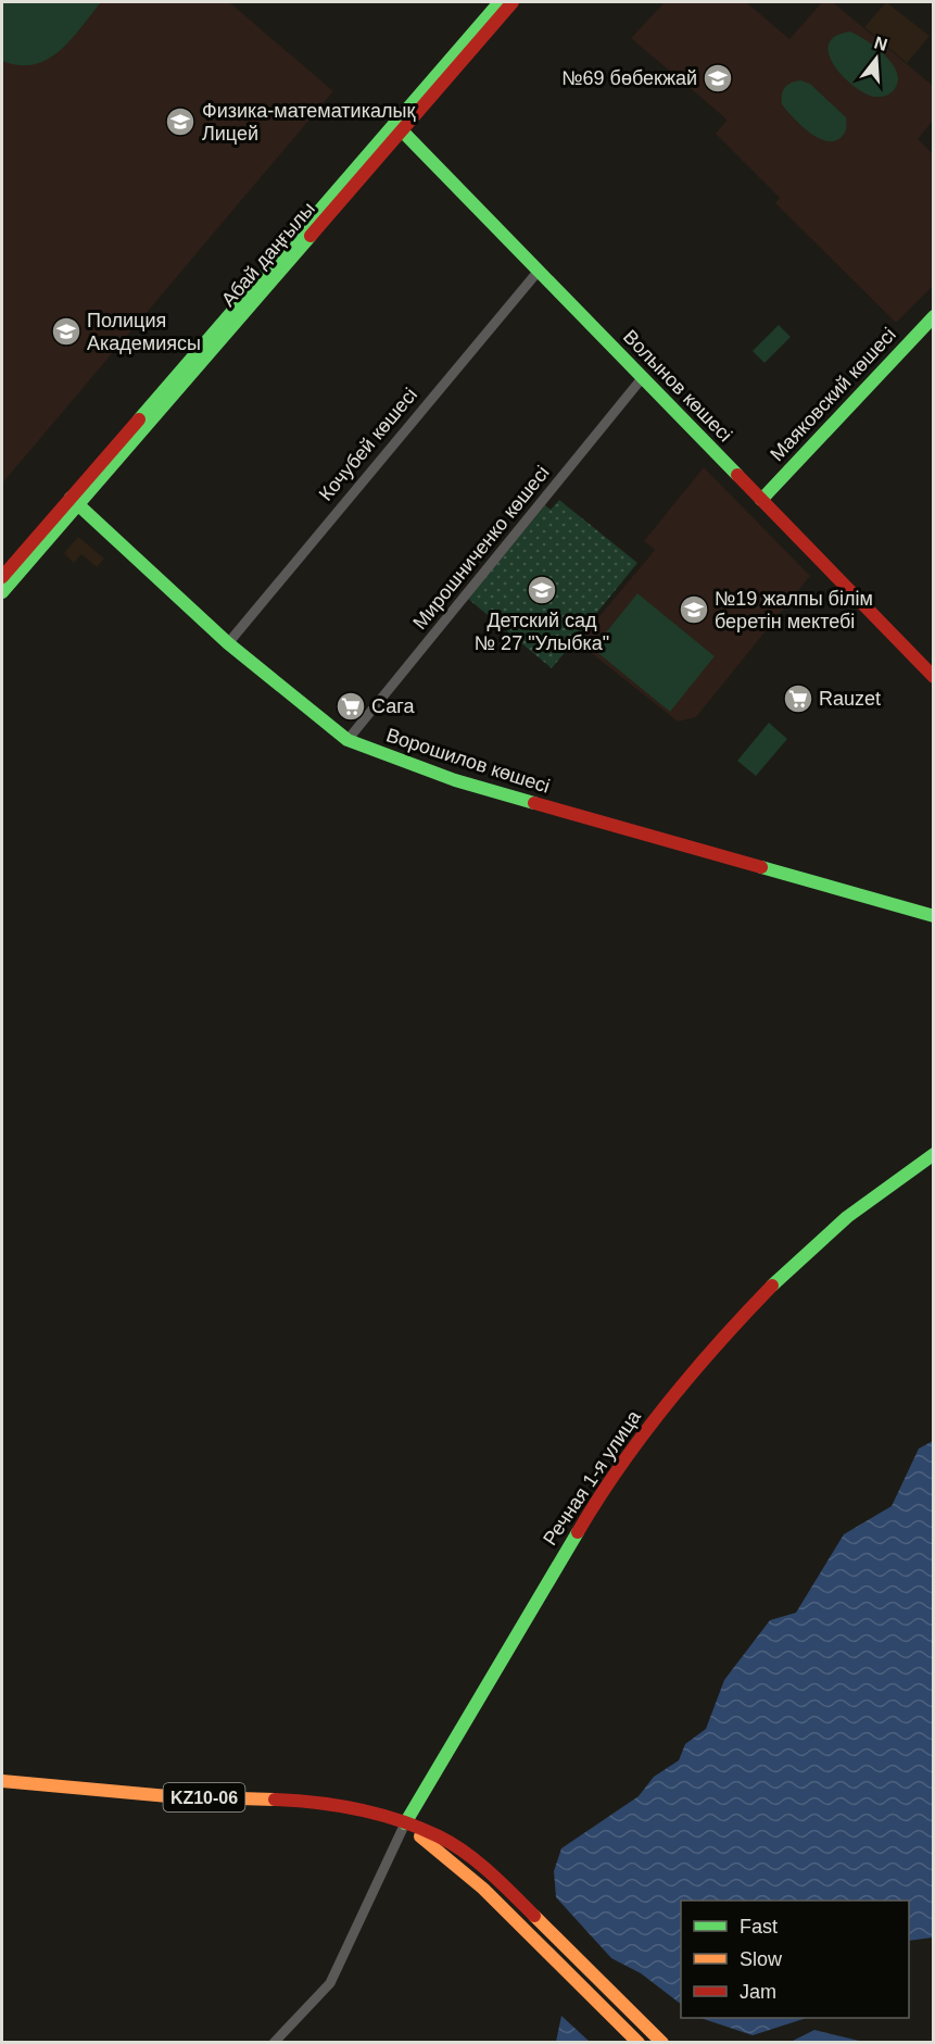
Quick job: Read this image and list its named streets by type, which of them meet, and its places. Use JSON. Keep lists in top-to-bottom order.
{
  "streets": {
    "main road": [
      "Абай даңғылы",
      "Волынов көшесі",
      "Маяковский көшесі",
      "Ворошилов көшесі",
      "Речная 1-я улица",
      "KZ10-06"
    ],
    "street": ["Кочубей көшесі", "Мирошниченко көшесі"]
  },
  "crossings": [
    ["Абай даңғылы", "Волынов көшесі"],
    ["Абай даңғылы", "Ворошилов көшесі"],
    ["Волынов көшесі", "Маяковский көшесі"],
    ["Волынов көшесі", "Кочубей көшесі"],
    ["Волынов көшесі", "Мирошниченко көшесі"],
    ["Кочубей көшесі", "Ворошилов көшесі"],
    ["Мирошниченко көшесі", "Ворошилов көшесі"],
    ["Речная 1-я улица", "KZ10-06"]
  ],
  "places": {
    "school or university": [
      "№69 бөбекжай",
      "Физика-математикалық Лицей",
      "Полиция Академиясы",
      "Детский сад № 27 \"Улыбка\"",
      "№19 жалпы білім беретін мектебі"
    ],
    "supermarket": ["Rauzet", "Сага"]
  },
  "legend": ["Fast", "Slow", "Jam"],
  "north": "top"
}
